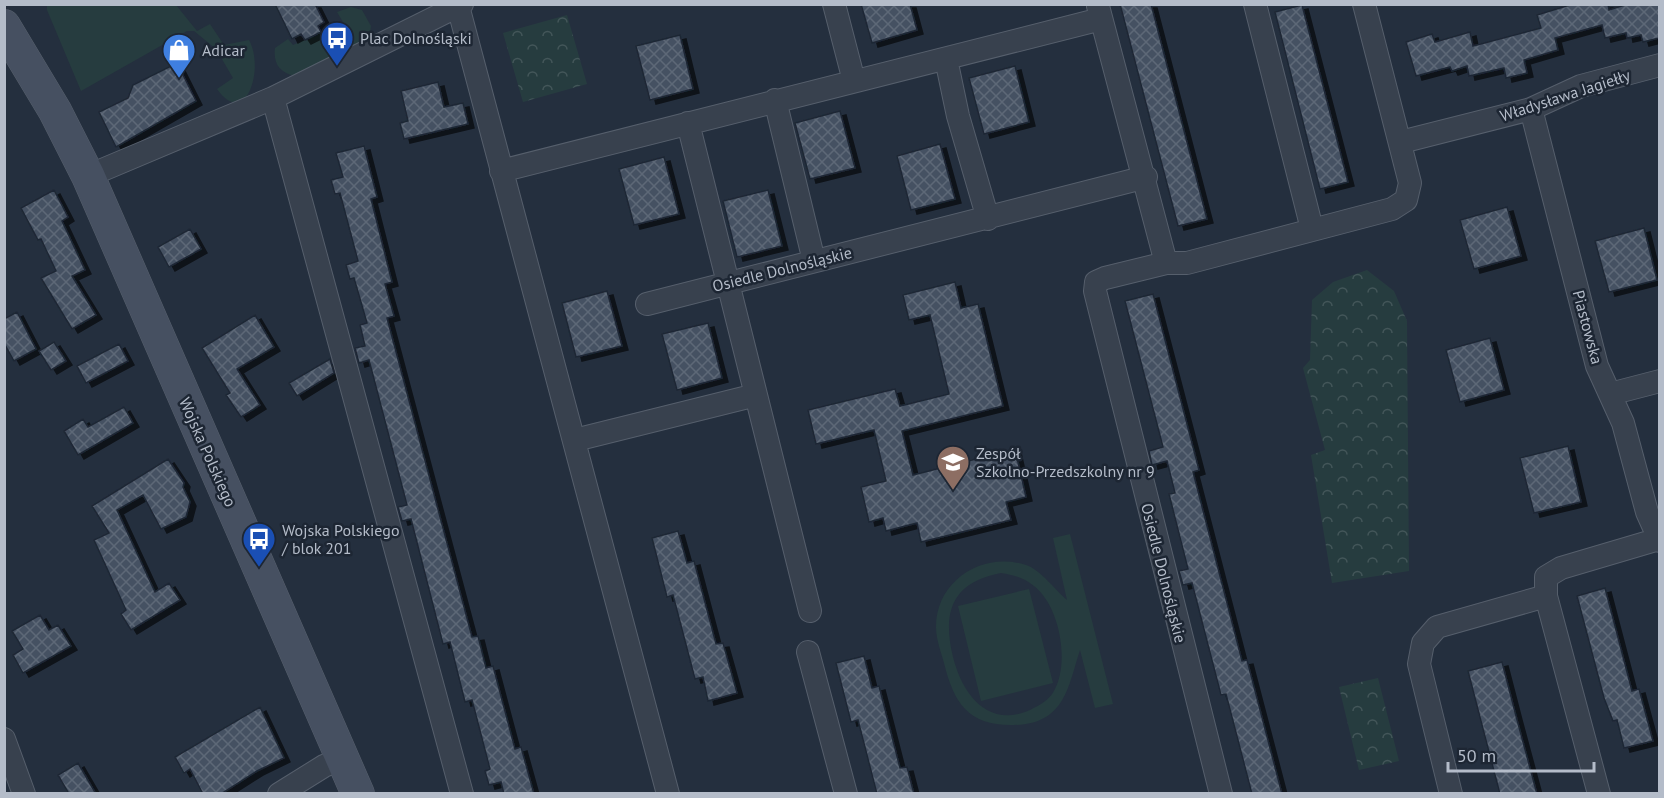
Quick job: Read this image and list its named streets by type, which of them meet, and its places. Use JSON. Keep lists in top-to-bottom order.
{
  "streets": {
    "street": [
      "Władysława Jagiełły",
      "Osiedle Dolnośląskie",
      "Piastowska",
      "Wojska Polskiego"
    ]
  },
  "crossings": [
    ["Władysława Jagiełły", "Osiedle Dolnośląskie"],
    ["Władysława Jagiełły", "Piastowska"]
  ],
  "places": {
    "bus stop": ["Plac Dolnośląski", "Wojska Polskiego / blok 201"],
    "shop": ["Adicar"],
    "school or university": ["Zespół Szkolno-Przedszkolny nr 9"]
  },
  "scale_bar": "50 m"
}
